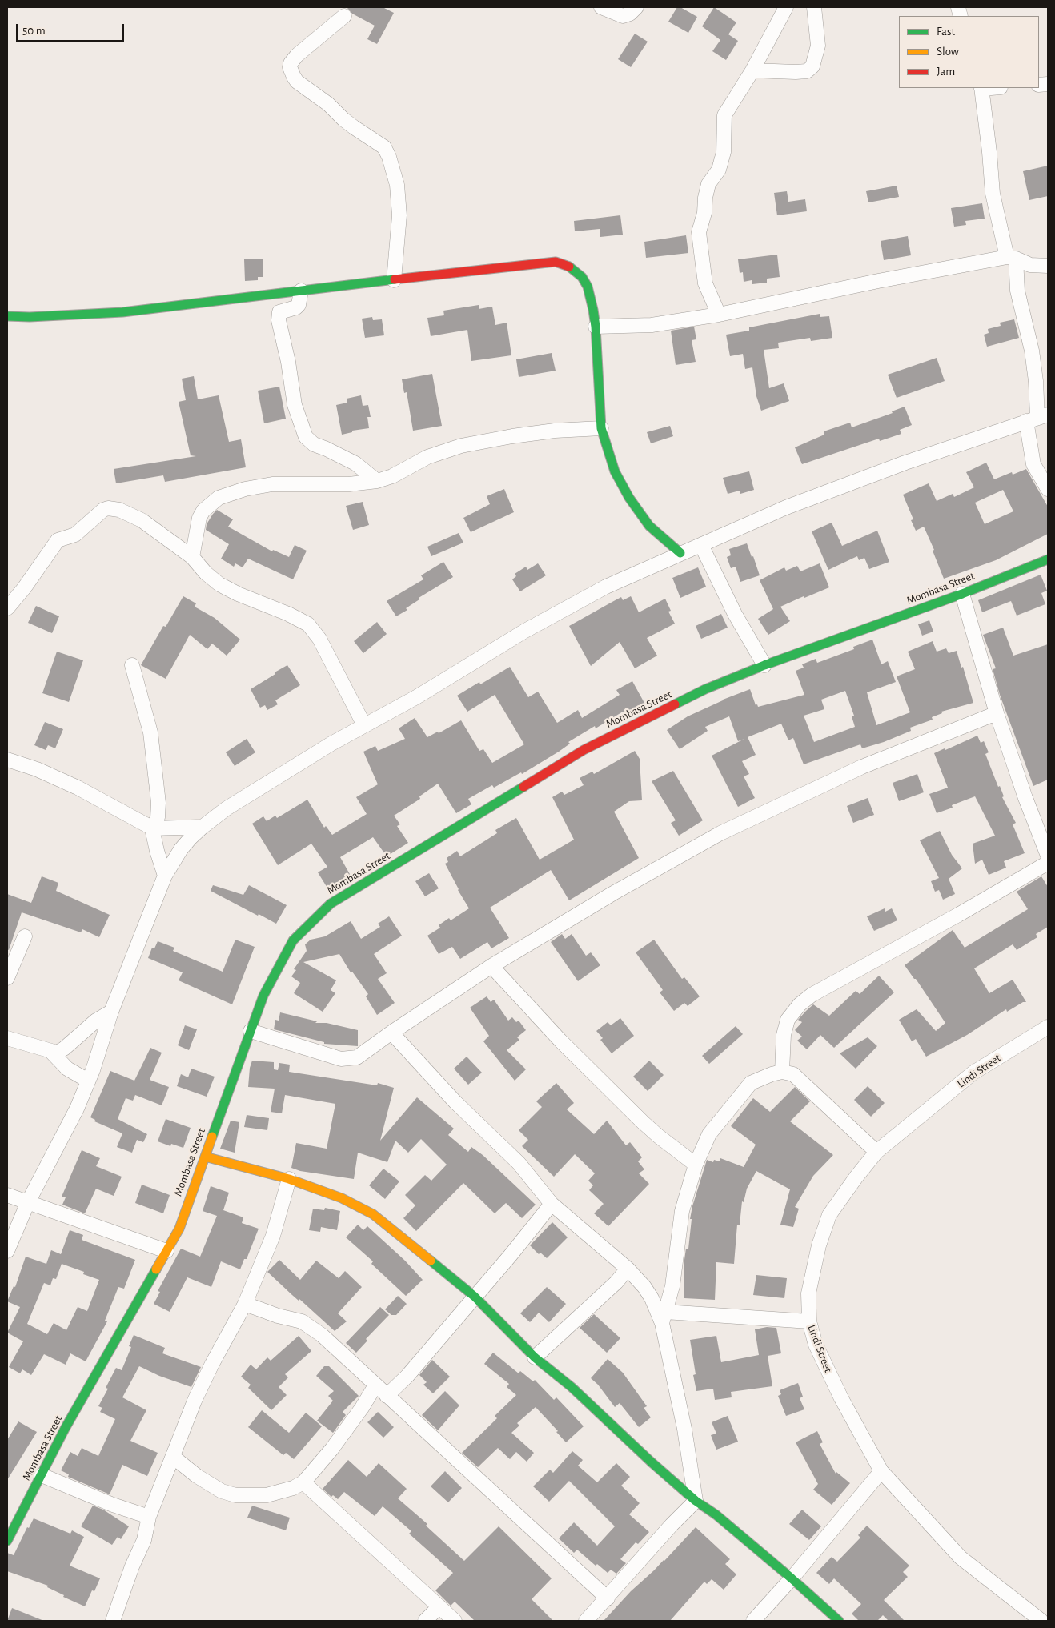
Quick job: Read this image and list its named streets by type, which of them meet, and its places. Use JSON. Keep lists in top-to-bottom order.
{
  "streets": {
    "street": ["Mombasa Street", "Lindi Street"]
  },
  "legend": ["Fast", "Slow", "Jam"],
  "scale_bar": "50 m"
}
